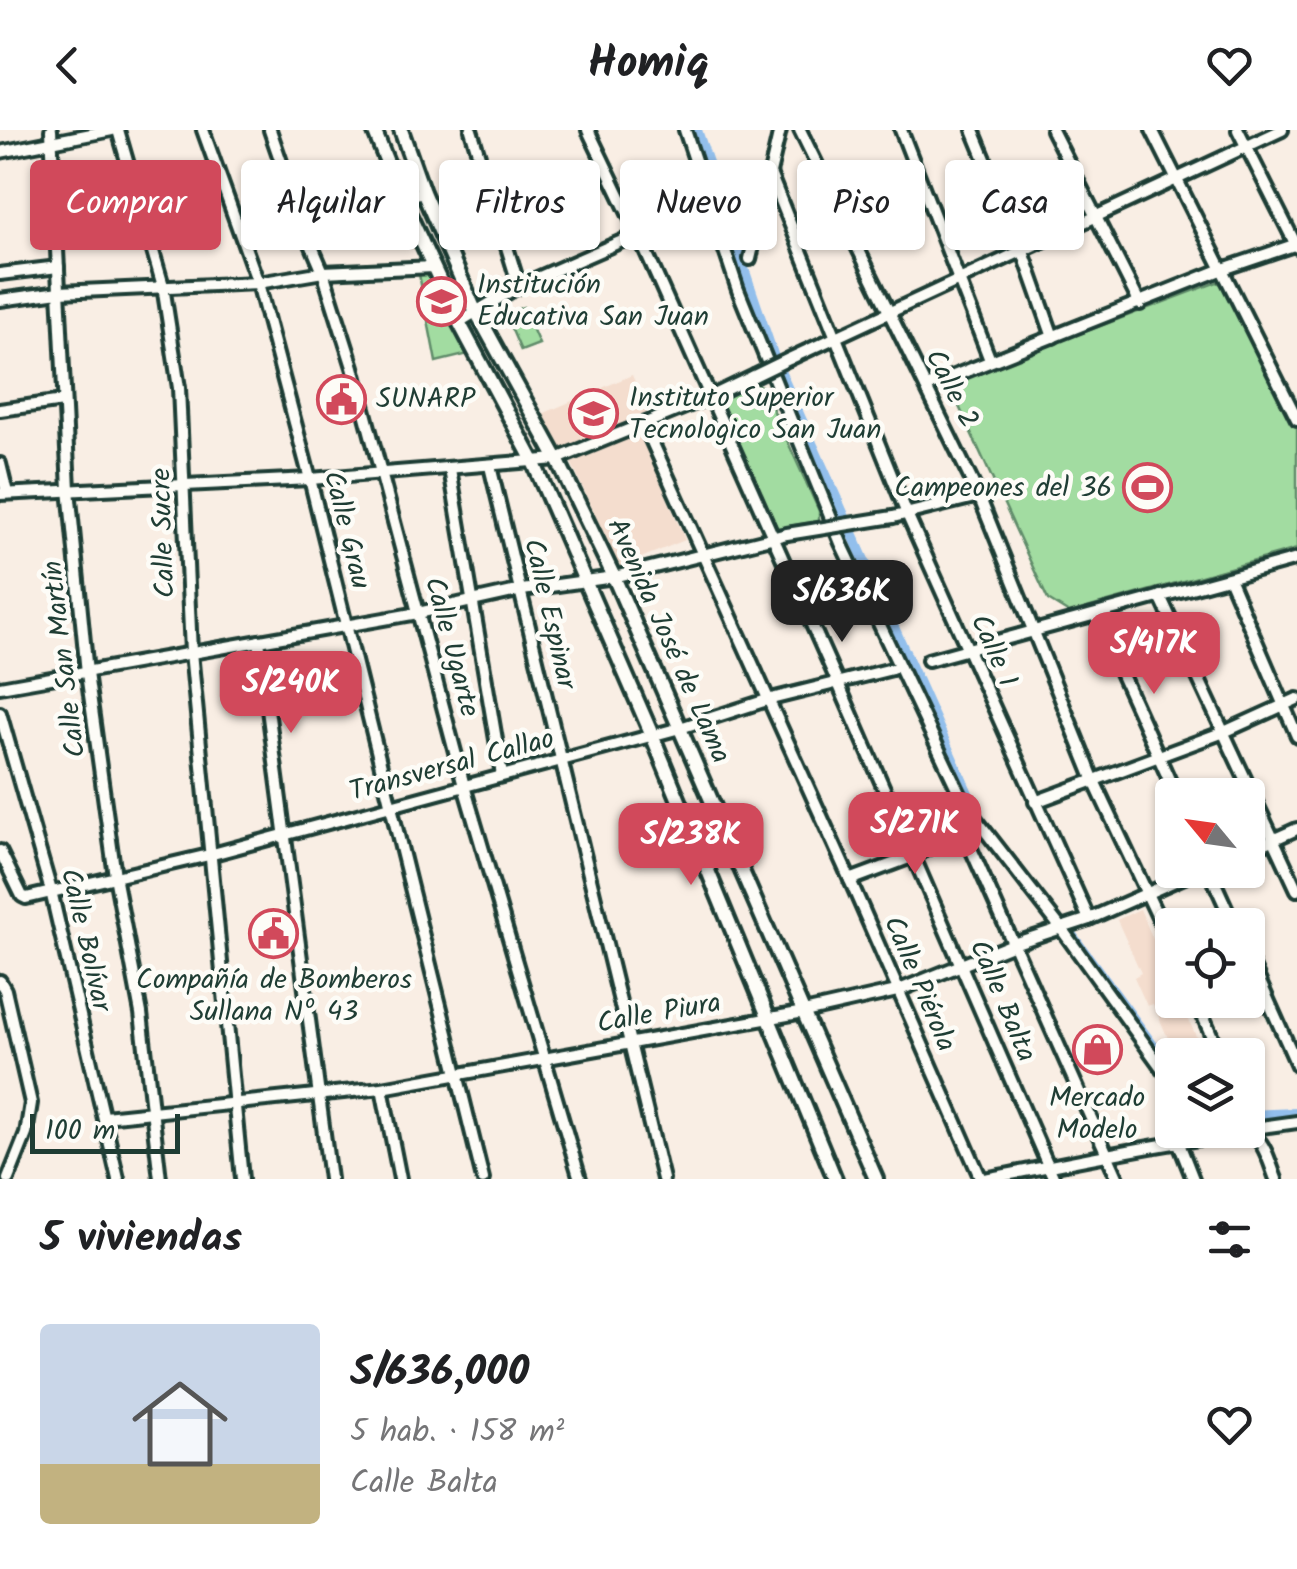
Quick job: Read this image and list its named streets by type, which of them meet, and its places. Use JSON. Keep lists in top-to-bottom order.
{
  "streets": {
    "main road": ["Avenida José de Lama"],
    "street": [
      "Calle 2",
      "Calle Grau",
      "Calle Sucre",
      "Calle Espinar",
      "Calle Ugarte",
      "Calle 1",
      "Calle San Martín",
      "Transversal Callao",
      "Calle Bolívar",
      "Calle Piérola",
      "Calle Balta",
      "Calle Piura"
    ]
  },
  "crossings": [
    ["Calle 2", "Calle Piura"],
    ["Calle Grau", "Transversal Callao"],
    ["Calle Grau", "Calle Piura"],
    ["Calle Sucre", "Transversal Callao"],
    ["Calle Sucre", "Calle Piura"],
    ["Calle Espinar", "Transversal Callao"],
    ["Calle Espinar", "Calle Piura"],
    ["Avenida José de Lama", "Transversal Callao"],
    ["Avenida José de Lama", "Calle Piura"],
    ["Calle Ugarte", "Transversal Callao"],
    ["Calle Ugarte", "Calle Piura"],
    ["Calle 1", "Calle Piura"],
    ["Calle San Martín", "Transversal Callao"],
    ["Calle San Martín", "Calle Piura"],
    ["Transversal Callao", "Calle Bolívar"],
    ["Transversal Callao", "Calle Piérola"],
    ["Transversal Callao", "Calle Balta"],
    ["Calle Bolívar", "Calle Piura"],
    ["Calle Piérola", "Calle Piura"],
    ["Calle Balta", "Calle Piura"]
  ],
  "places": {
    "school or university": ["Institución Educativa San Juan", "Instituto Superior Tecnologico San Juan"],
    "public building": ["SUNARP", "Compañía de Bomberos Sullana Nº 43"],
    "sports": ["Campeones del 36"],
    "shop": ["Mercado Modelo"]
  },
  "scale_bar": "100 m",
  "north": "top left",
  "page": {
    "header": "Homiq",
    "chip": [
      "Comprar",
      "Alquilar",
      "Filtros",
      "Nuevo",
      "Piso",
      "Casa"
    ],
    "price": [
      "S/636K",
      "S/417K",
      "S/240K",
      "S/271K",
      "S/238K"
    ],
    "scale": "100 m",
    "heading": "5 viviendas",
    "list": [
      {
        "name": "S/636,000",
        "note": "5 hab. · 158 m² · Calle Balta"
      }
    ]
  }
}
